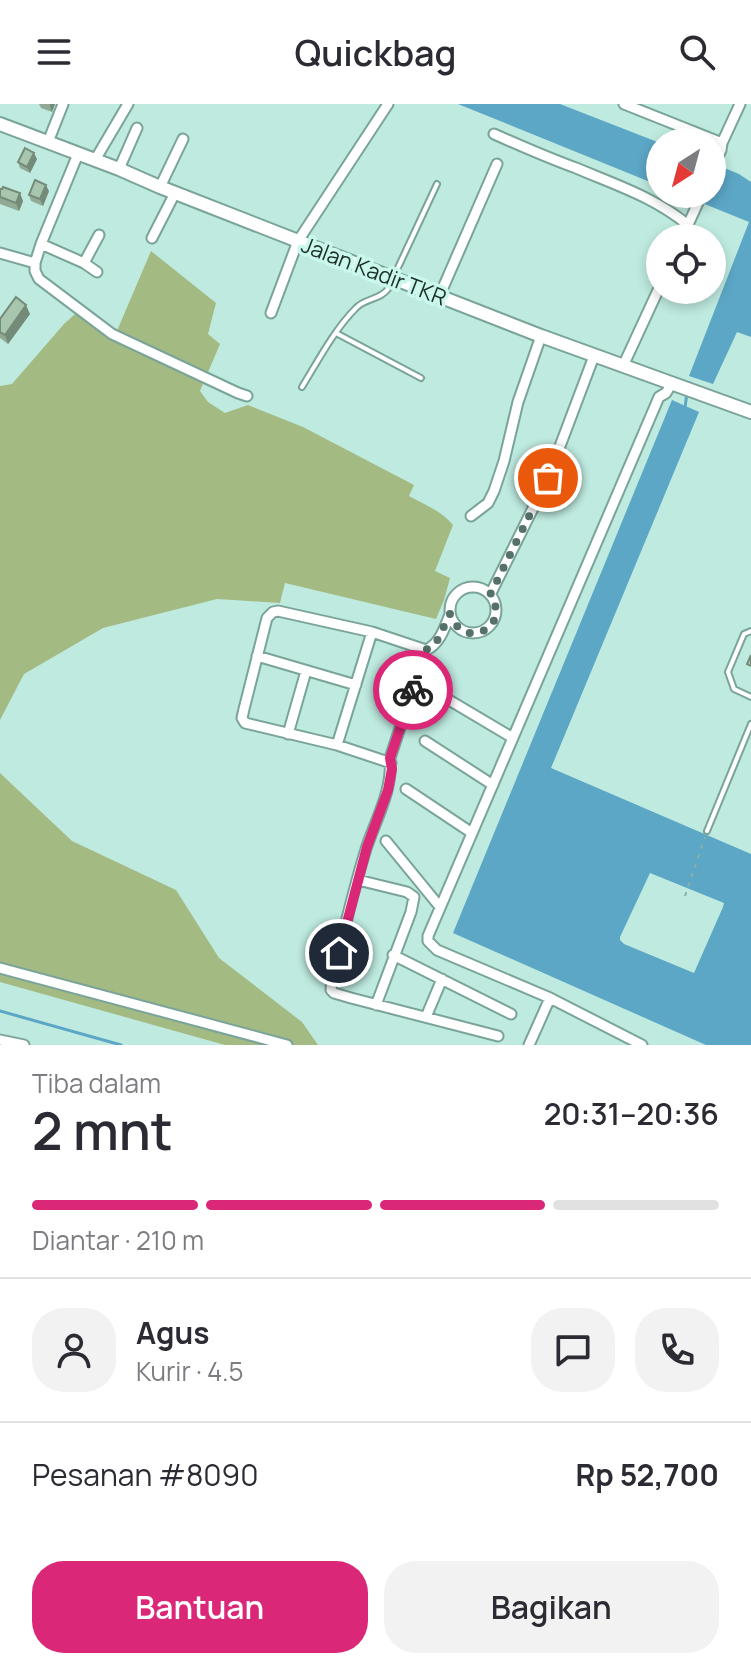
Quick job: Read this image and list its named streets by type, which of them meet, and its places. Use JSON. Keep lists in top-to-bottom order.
{
  "streets": {
    "street": ["Jalan Kadir TKR"]
  },
  "north": "bottom left",
  "page": {
    "header": "Quickbag",
    "heading": ["2 mnt", "Tiba dalam", "20:31–20:36"],
    "panel": [
      "Agus",
      "Kurir · 4.5",
      "Pesanan #8090",
      "Rp 52,700"
    ],
    "bar": "Diantar · 210 m",
    "buttons": ["Bantuan", "Bagikan"]
  }
}
